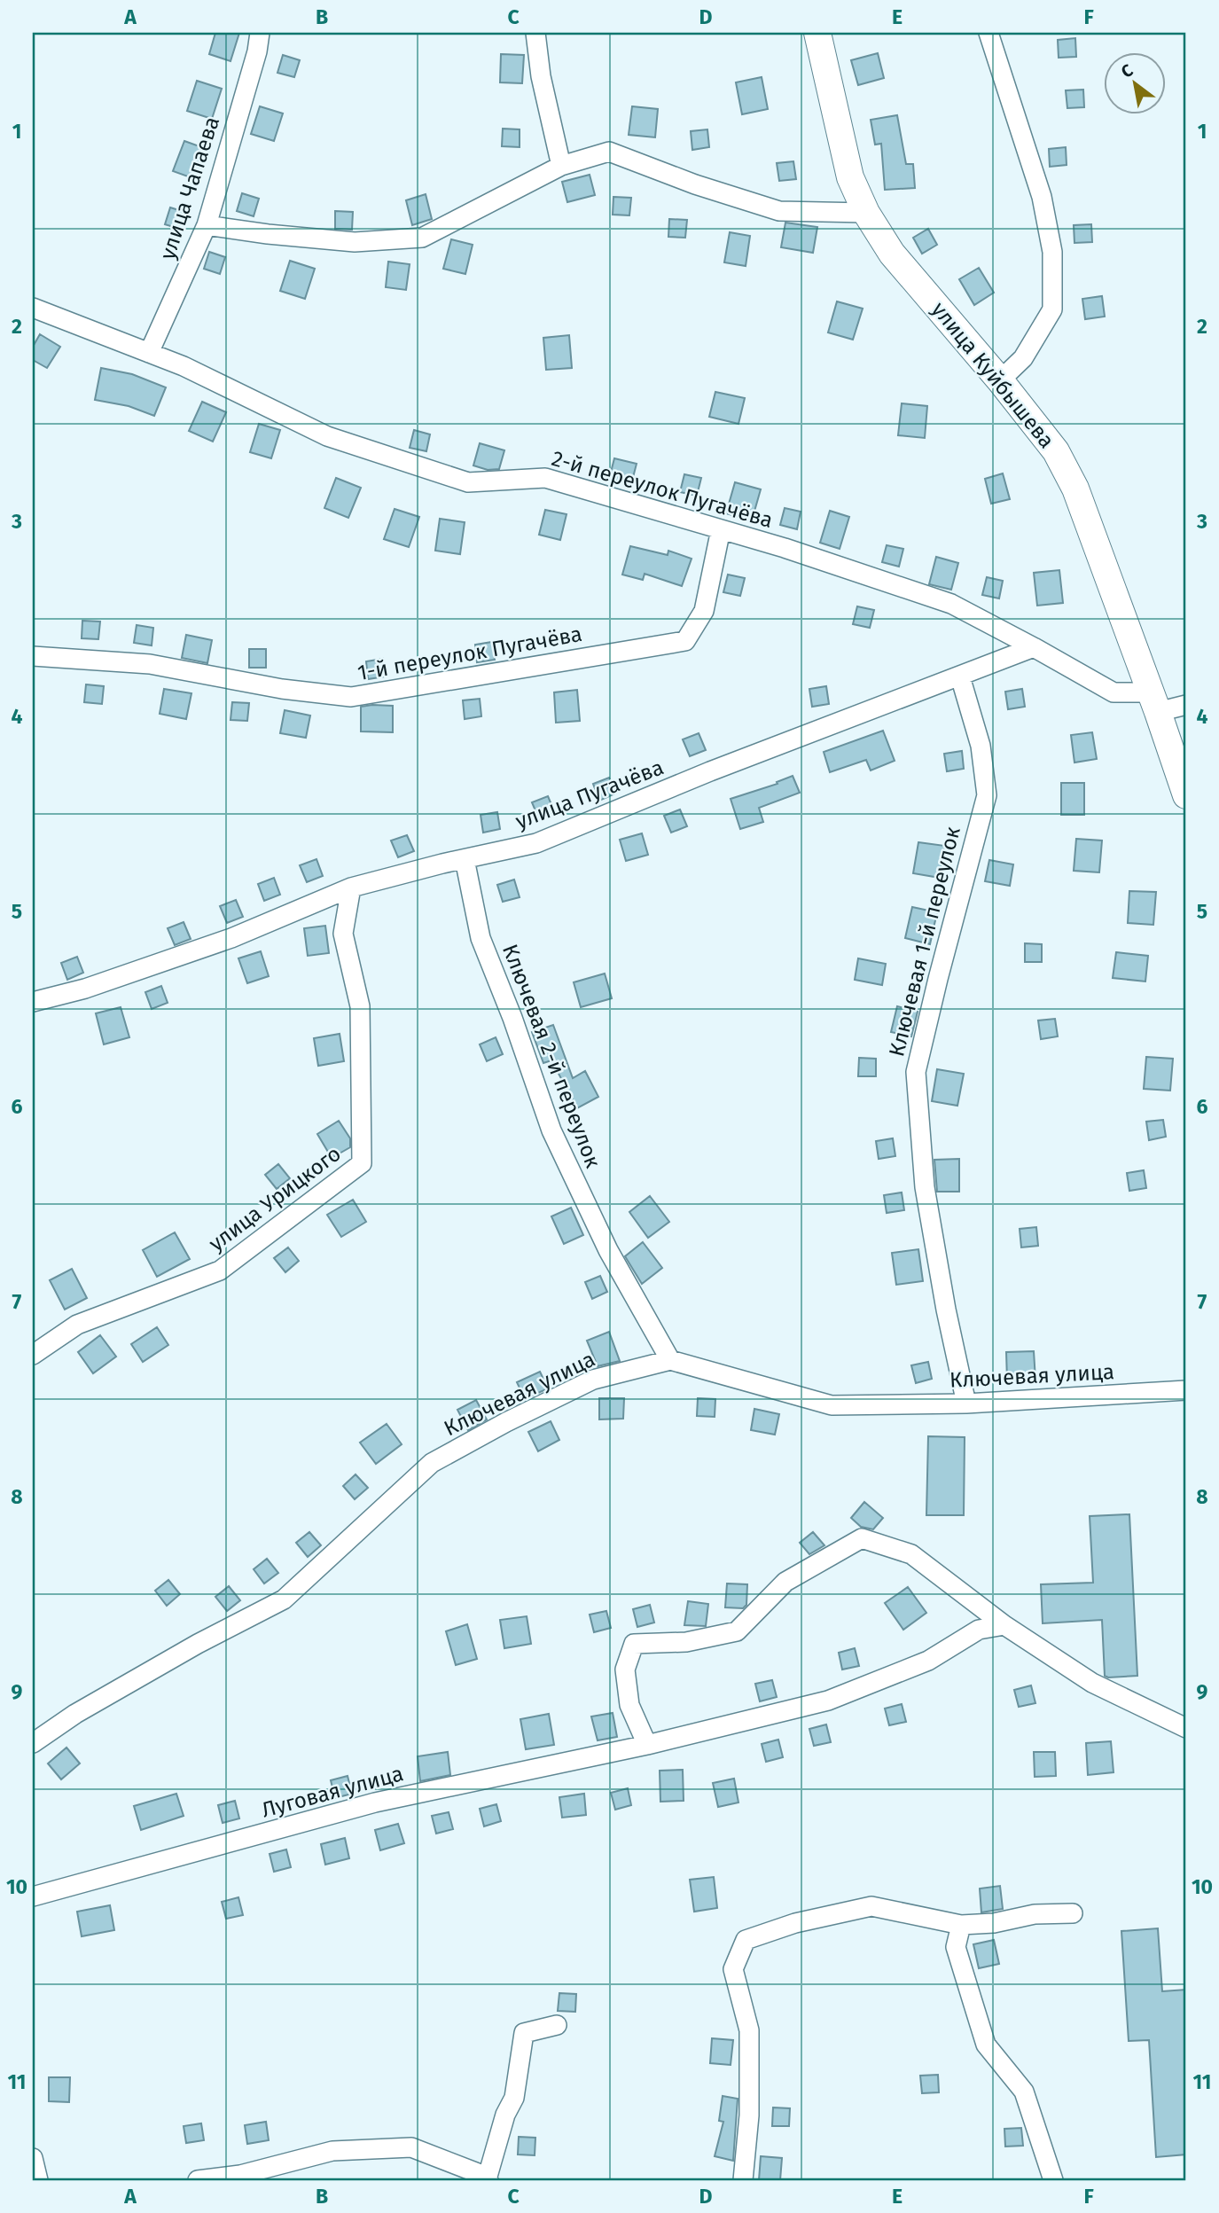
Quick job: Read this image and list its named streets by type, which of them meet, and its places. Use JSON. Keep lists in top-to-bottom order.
{
  "streets": {
    "main road": ["улица Куйбышева"],
    "street": [
      "улица Чапаева",
      "2-й переулок Пугачёва",
      "1-й переулок Пугачёва",
      "улица Пугачёва",
      "Ключевая 1-й переулок",
      "Ключевая 2-й переулок",
      "улица Урицкого",
      "Ключевая улица",
      "Луговая улица"
    ]
  },
  "crossings": [
    ["улица Чапаева", "2-й переулок Пугачёва"],
    ["2-й переулок Пугачёва", "1-й переулок Пугачёва"],
    ["2-й переулок Пугачёва", "улица Пугачёва"],
    ["улица Пугачёва", "Ключевая 1-й переулок"],
    ["улица Пугачёва", "Ключевая 2-й переулок"],
    ["улица Пугачёва", "улица Урицкого"],
    ["Ключевая 1-й переулок", "Ключевая улица"],
    ["Ключевая 2-й переулок", "Ключевая улица"]
  ],
  "north": "top left",
  "grid": {
    "columns": [
      "A",
      "B",
      "C",
      "D",
      "E",
      "F"
    ],
    "rows": [
      "1",
      "2",
      "3",
      "4",
      "5",
      "6",
      "7",
      "8",
      "9",
      "10",
      "11"
    ]
  }
}
